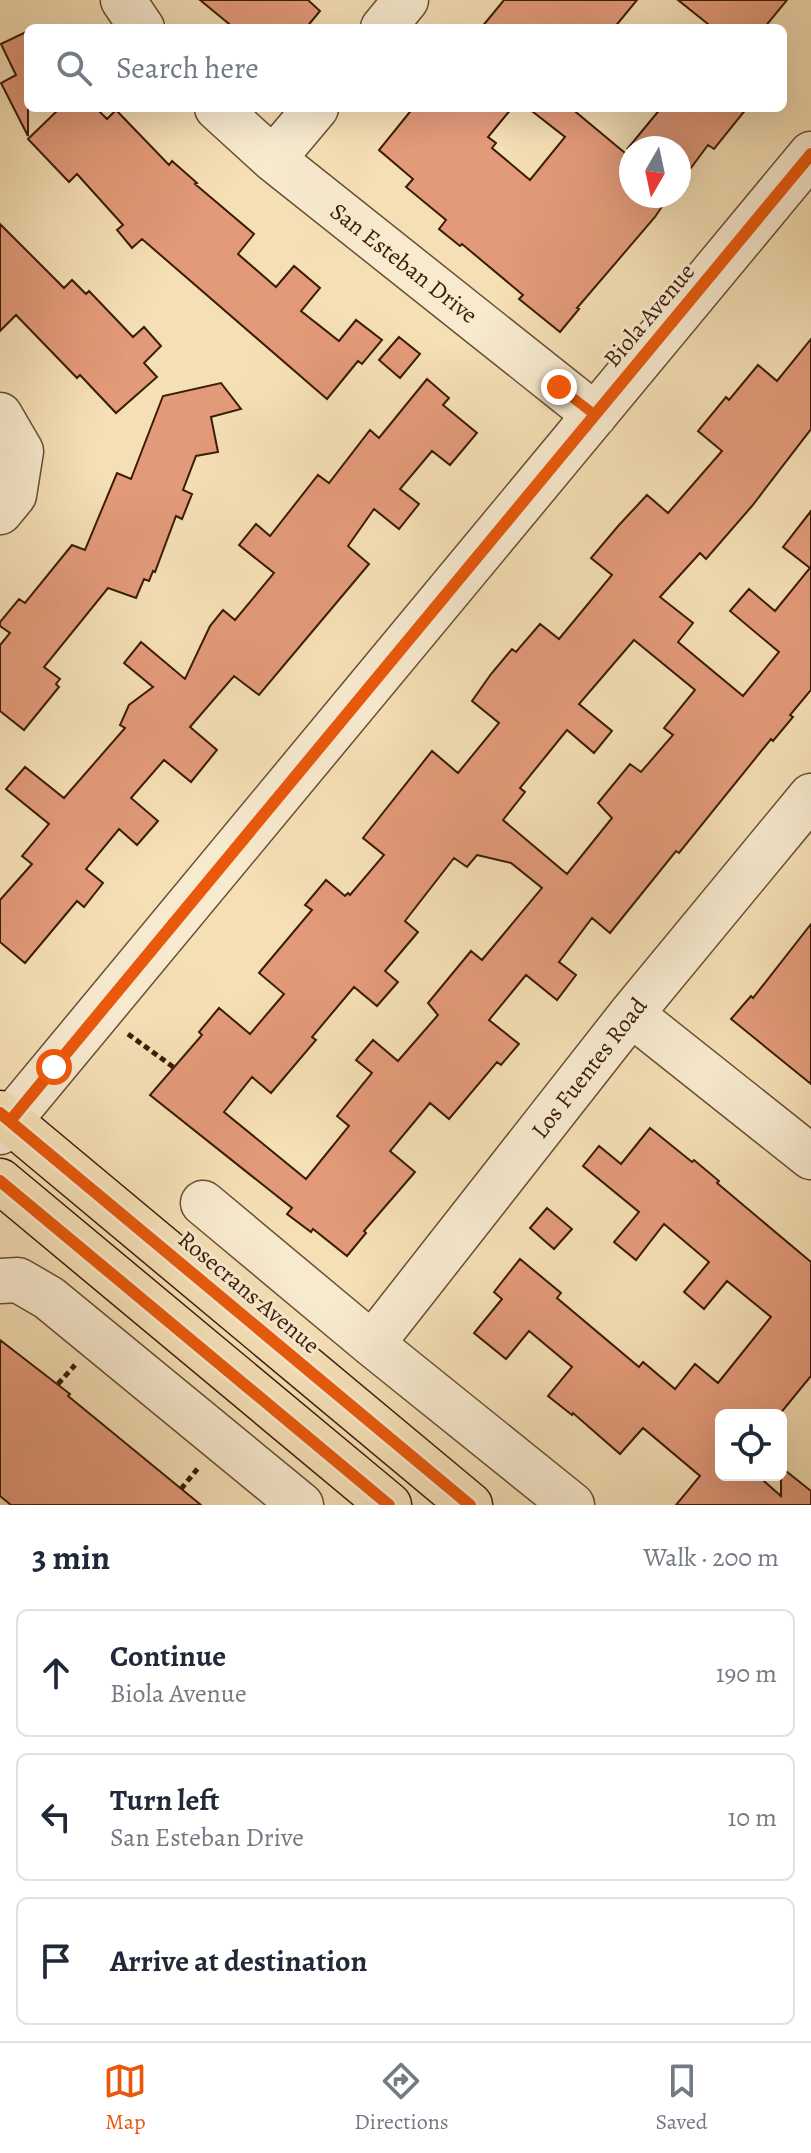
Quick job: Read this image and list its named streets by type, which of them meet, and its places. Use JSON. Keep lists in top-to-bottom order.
{
  "streets": {
    "main road": ["Rosecrans Avenue"],
    "street": ["San Esteban Drive", "Biola Avenue", "Los Fuentes Road"]
  },
  "crossings": [
    ["San Esteban Drive", "Biola Avenue"],
    ["Biola Avenue", "Rosecrans Avenue"],
    ["Los Fuentes Road", "Rosecrans Avenue"]
  ],
  "north": "bottom",
  "page": {
    "search": "Search here",
    "heading": ["3 min", "Walk · 200 m"],
    "list": [
      ["Continue", "Biola Avenue", "190 m"],
      ["Turn left", "San Esteban Drive", "10 m"],
      "Arrive at destination"
    ],
    "nav": ["Map", "Directions", "Saved"]
  }
}
